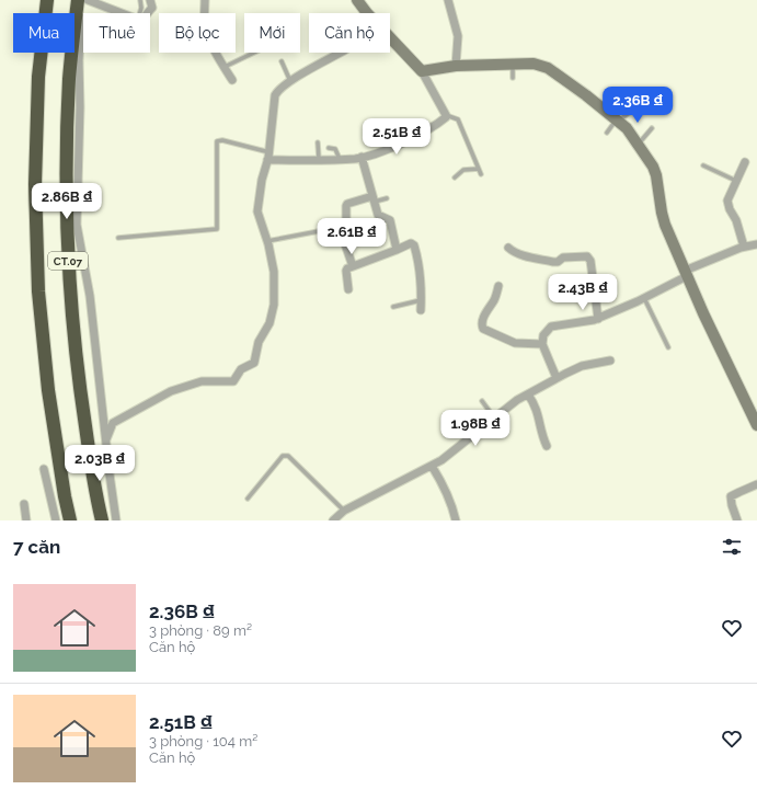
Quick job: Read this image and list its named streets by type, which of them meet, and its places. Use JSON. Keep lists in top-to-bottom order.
{
  "streets": {
    "highway": ["CT.07"]
  },
  "page": {
    "chip": [
      "Mua",
      "Thuê",
      "Bộ lọc",
      "Mới",
      "Căn hộ"
    ],
    "price": [
      "2.36B ₫",
      "2.51B ₫",
      "2.86B ₫",
      "2.61B ₫",
      "2.43B ₫",
      "1.98B ₫",
      "2.03B ₫"
    ],
    "heading": "7 căn",
    "list": [
      {
        "name": "2.36B ₫",
        "note": "3 phòng · 89 m² · Căn hộ"
      },
      {
        "name": "2.51B ₫",
        "note": "3 phòng · 104 m² · Căn hộ"
      }
    ]
  }
}
